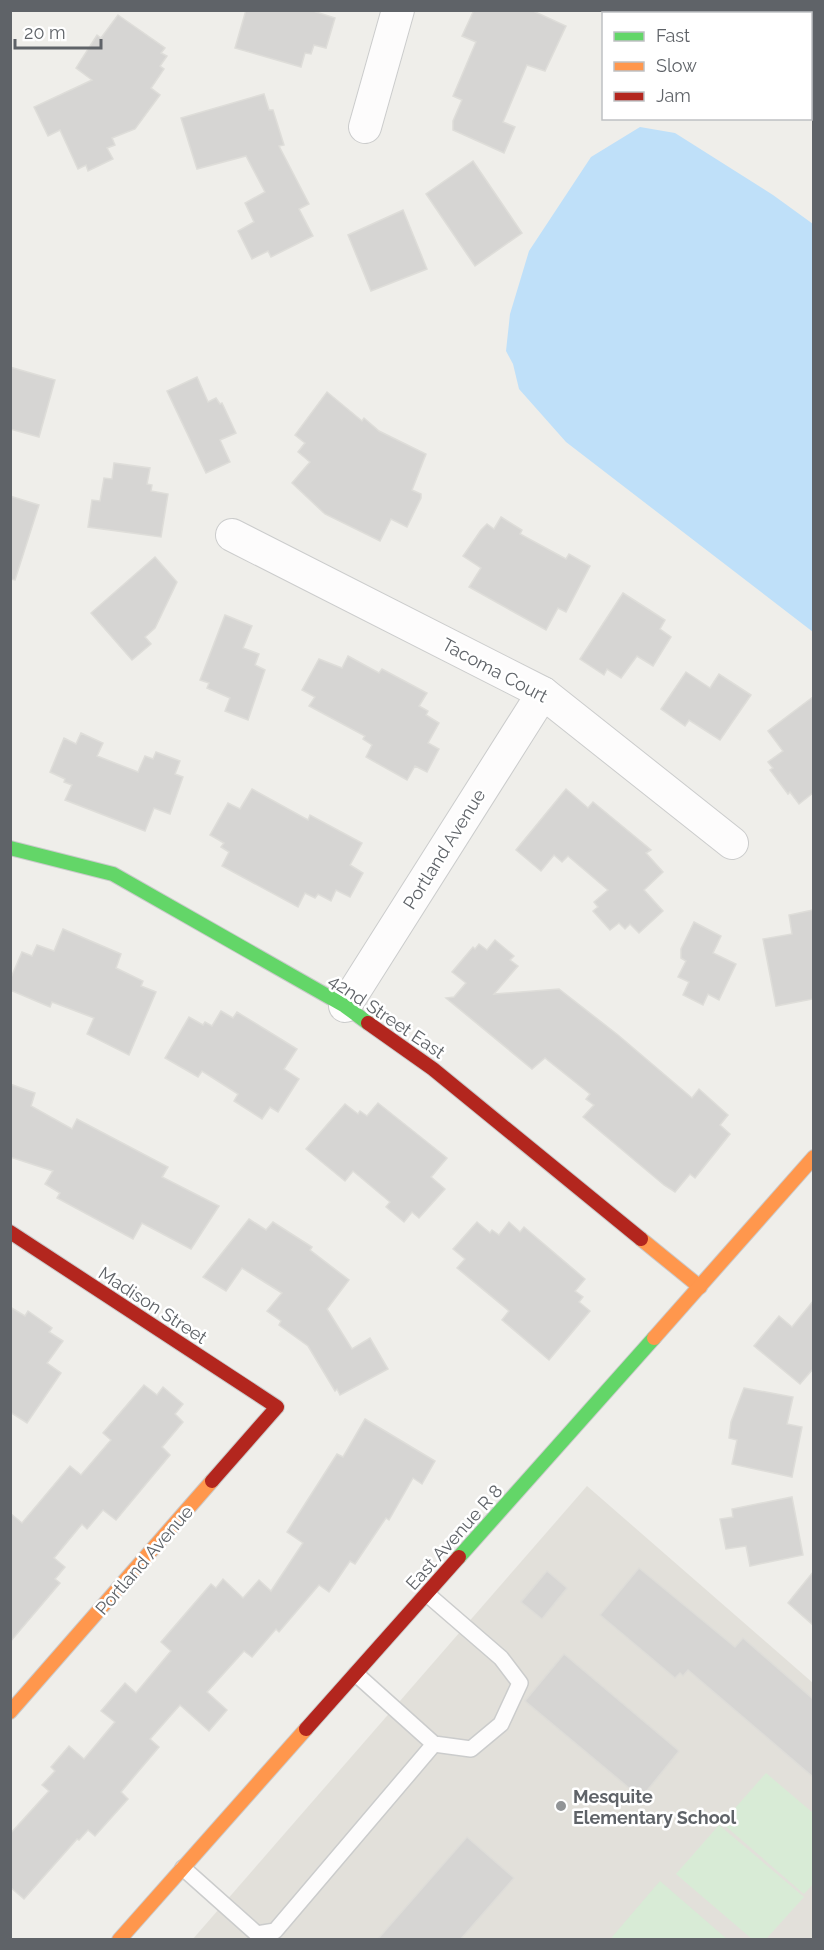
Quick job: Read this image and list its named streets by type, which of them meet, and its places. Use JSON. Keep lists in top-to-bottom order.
{
  "streets": {
    "street": [
      "Tacoma Court",
      "Portland Avenue",
      "42nd Street East",
      "Madison Street",
      "East Avenue R 8"
    ]
  },
  "crossings": [
    ["Tacoma Court", "Portland Avenue"],
    ["Portland Avenue", "42nd Street East"],
    ["Portland Avenue", "Madison Street"],
    ["42nd Street East", "East Avenue R 8"]
  ],
  "places": ["Mesquite Elementary School"],
  "legend": ["Fast", "Slow", "Jam"],
  "scale_bar": "20 m"
}
